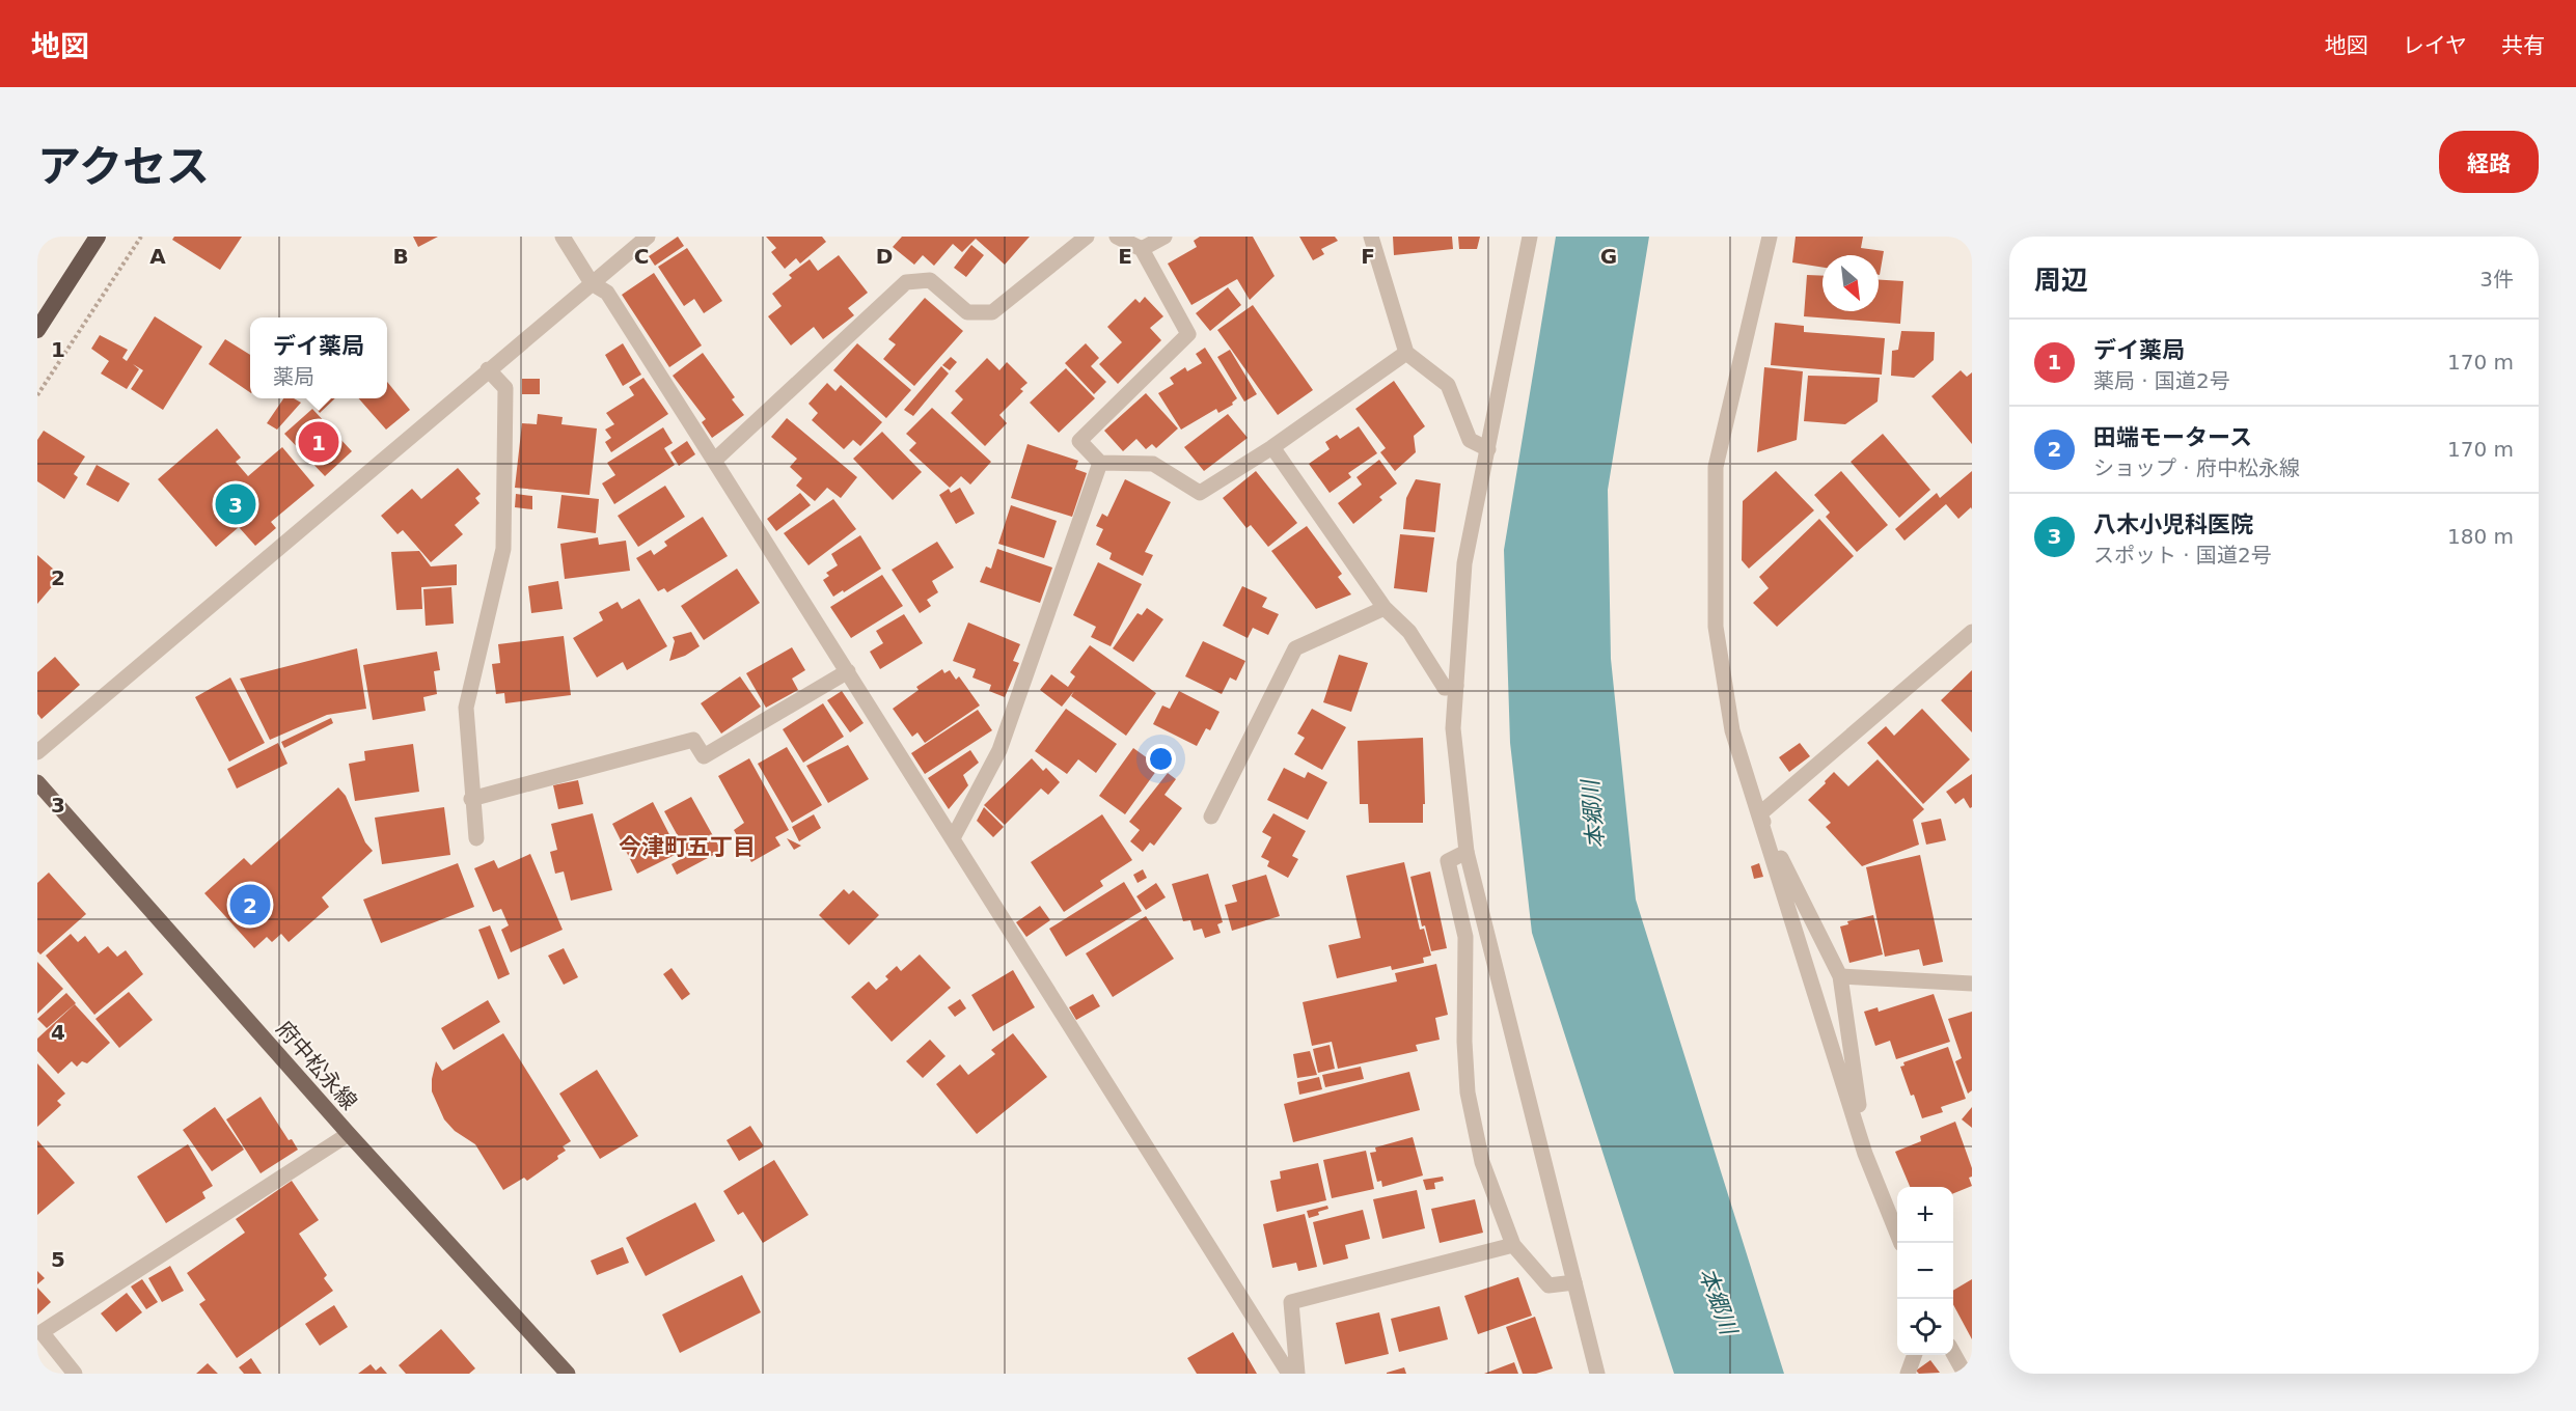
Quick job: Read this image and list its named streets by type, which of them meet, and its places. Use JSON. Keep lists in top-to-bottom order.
{
  "streets": {
    "main road": ["府中松永線"]
  },
  "districts": ["今津町五丁目"],
  "water": ["本郷川"],
  "north": "bottom right",
  "page": {
    "header": "地図",
    "nav": ["地図", "レイヤ", "共有"],
    "title": "アクセス",
    "buttons": "経路",
    "heading": ["周辺", "3件"],
    "popup": ["デイ薬局", "薬局"],
    "list": [
      {
        "mark": "1",
        "name": "デイ薬局",
        "note": "薬局 · 国道2号",
        "value": "170 m"
      },
      {
        "mark": "2",
        "name": "田端モータース",
        "note": "ショップ · 府中松永線",
        "value": "170 m"
      },
      {
        "mark": "3",
        "name": "八木小児科医院",
        "note": "スポット · 国道2号",
        "value": "180 m"
      }
    ],
    "pins": ["1", "3", "2"],
    "map_buttons": ["+", "−"]
  },
  "grid": {
    "columns": [
      "A",
      "B",
      "C",
      "D",
      "E",
      "F",
      "G"
    ],
    "rows": [
      "1",
      "2",
      "3",
      "4",
      "5"
    ]
  }
}
